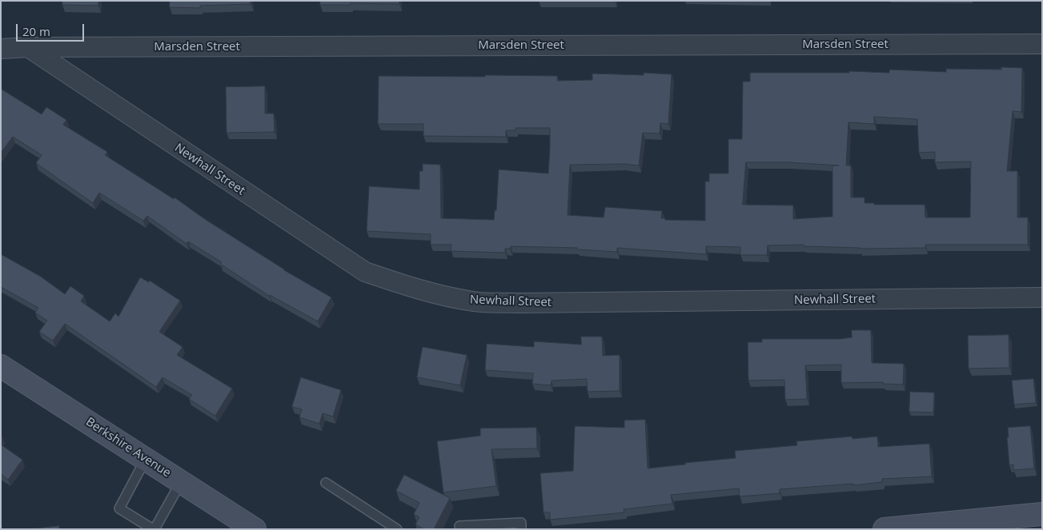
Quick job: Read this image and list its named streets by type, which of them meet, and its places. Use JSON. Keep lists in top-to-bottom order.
{
  "streets": {
    "main road": ["Berkshire Avenue"],
    "street": ["Marsden Street", "Newhall Street"]
  },
  "crossings": [
    ["Marsden Street", "Newhall Street"]
  ],
  "scale_bar": "20 m"
}
